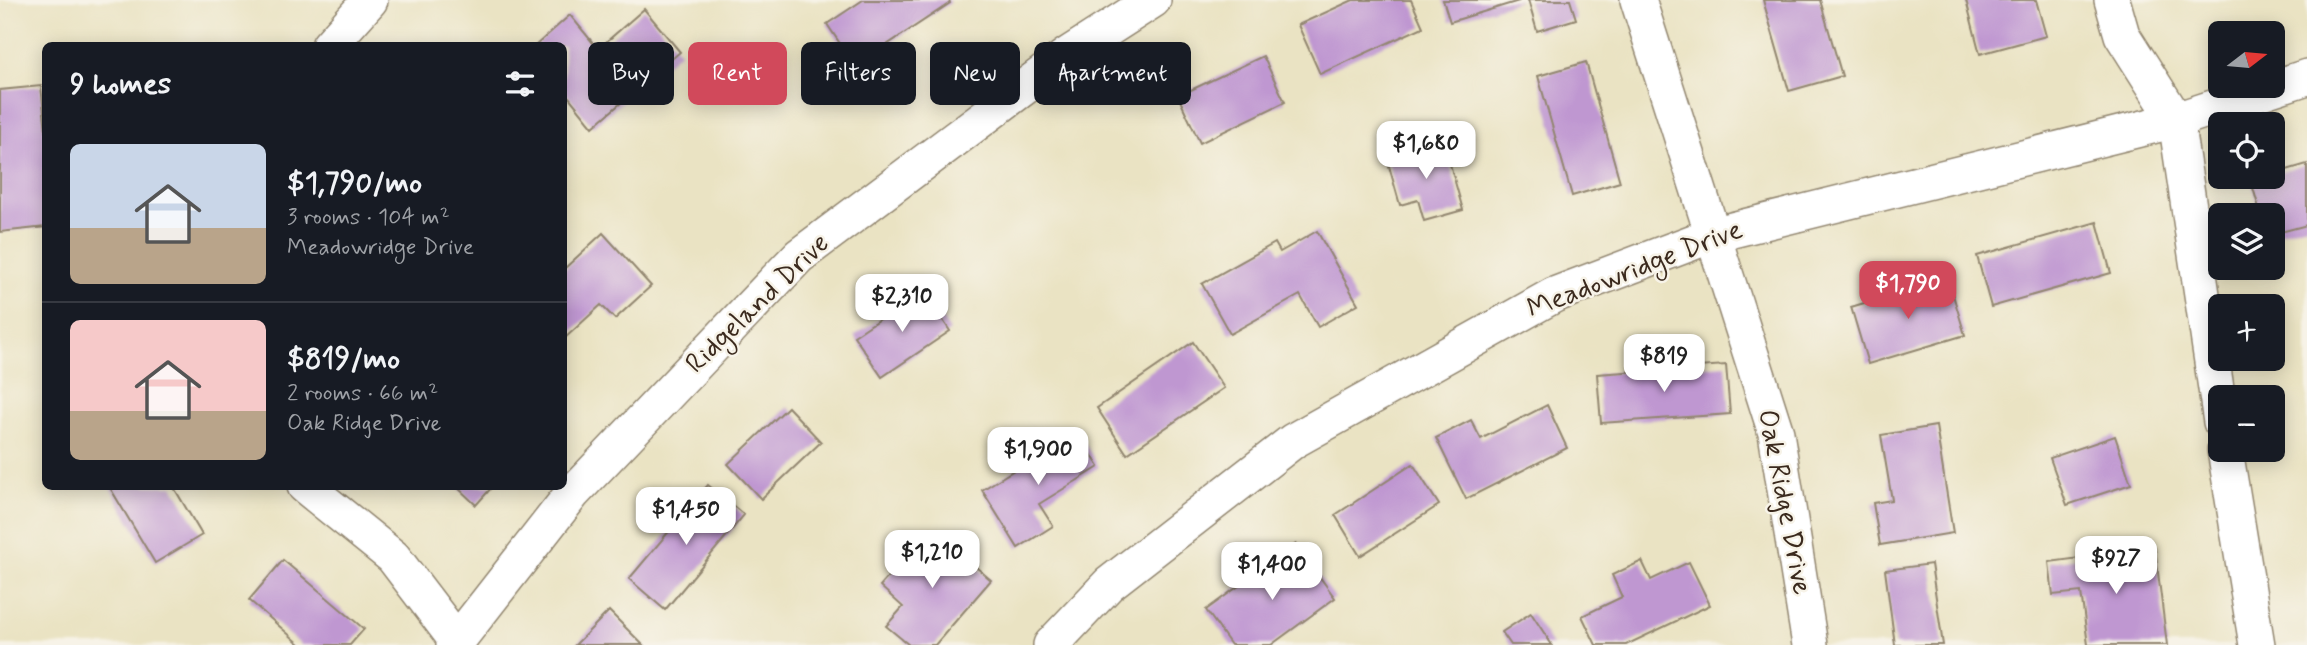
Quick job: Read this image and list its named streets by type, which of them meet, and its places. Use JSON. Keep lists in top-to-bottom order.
{
  "streets": {
    "street": ["Meadowridge Drive", "Ridgeland Drive", "Oak Ridge Drive"]
  },
  "crossings": [
    ["Meadowridge Drive", "Oak Ridge Drive"]
  ],
  "north": "right",
  "page": {
    "map_buttons": ["+", "−"],
    "chip": [
      "Buy",
      "Rent",
      "Filters",
      "New",
      "Apartment"
    ],
    "heading": "9 homes",
    "price": [
      "$1,680",
      "$1,790",
      "$2,310",
      "$819",
      "$1,900",
      "$1,450",
      "$1,210",
      "$927",
      "$1,400"
    ],
    "list": [
      {
        "name": "$1,790/mo",
        "note": "3 rooms · 104 m² · Meadowridge Drive"
      },
      {
        "name": "$819/mo",
        "note": "2 rooms · 66 m² · Oak Ridge Drive"
      }
    ]
  }
}
